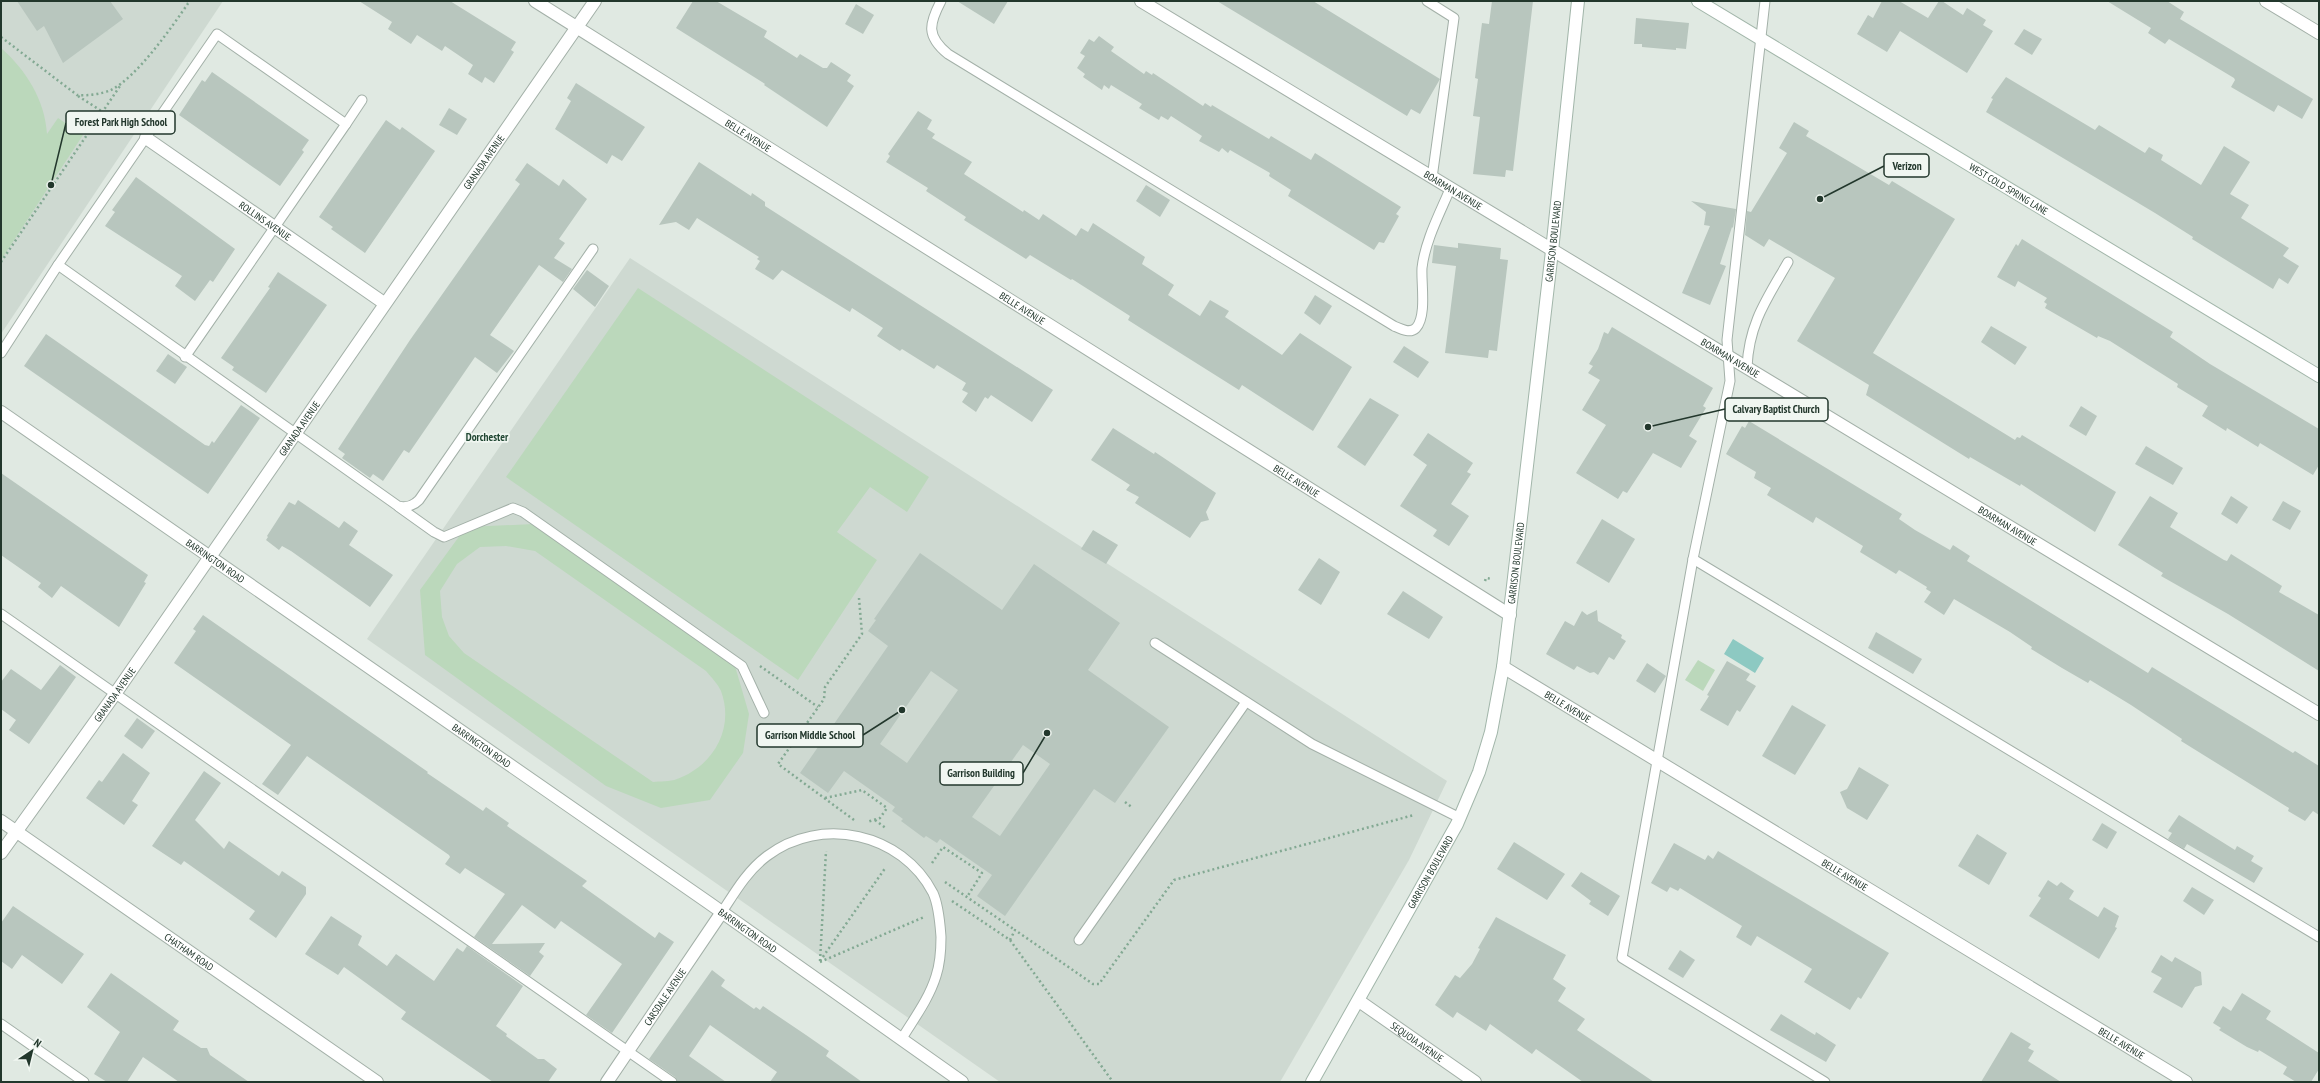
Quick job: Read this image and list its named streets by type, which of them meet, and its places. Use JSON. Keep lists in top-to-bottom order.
{
  "streets": {
    "street": [
      "BELLE AVENUE",
      "GRANADA AVENUE",
      "WEST COLD SPRING LANE",
      "BOARMAN AVENUE",
      "ROLLINS AVENUE",
      "GARRISON BOULEVARD",
      "BARRINGTON ROAD",
      "CHATHAM ROAD",
      "CARSDALE AVENUE",
      "SEQUOIA AVENUE"
    ]
  },
  "crossings": [
    ["BELLE AVENUE", "GRANADA AVENUE"],
    ["BELLE AVENUE", "GARRISON BOULEVARD"],
    ["GRANADA AVENUE", "ROLLINS AVENUE"],
    ["GRANADA AVENUE", "BARRINGTON ROAD"],
    ["GRANADA AVENUE", "CHATHAM ROAD"],
    ["BOARMAN AVENUE", "GARRISON BOULEVARD"],
    ["GARRISON BOULEVARD", "SEQUOIA AVENUE"],
    ["BARRINGTON ROAD", "CARSDALE AVENUE"]
  ],
  "districts": ["Dorchester"],
  "places": [
    "Forest Park High School",
    "Verizon",
    "Calvary Baptist Church",
    "Garrison Middle School",
    "Garrison Building"
  ],
  "north": "top right"
}
